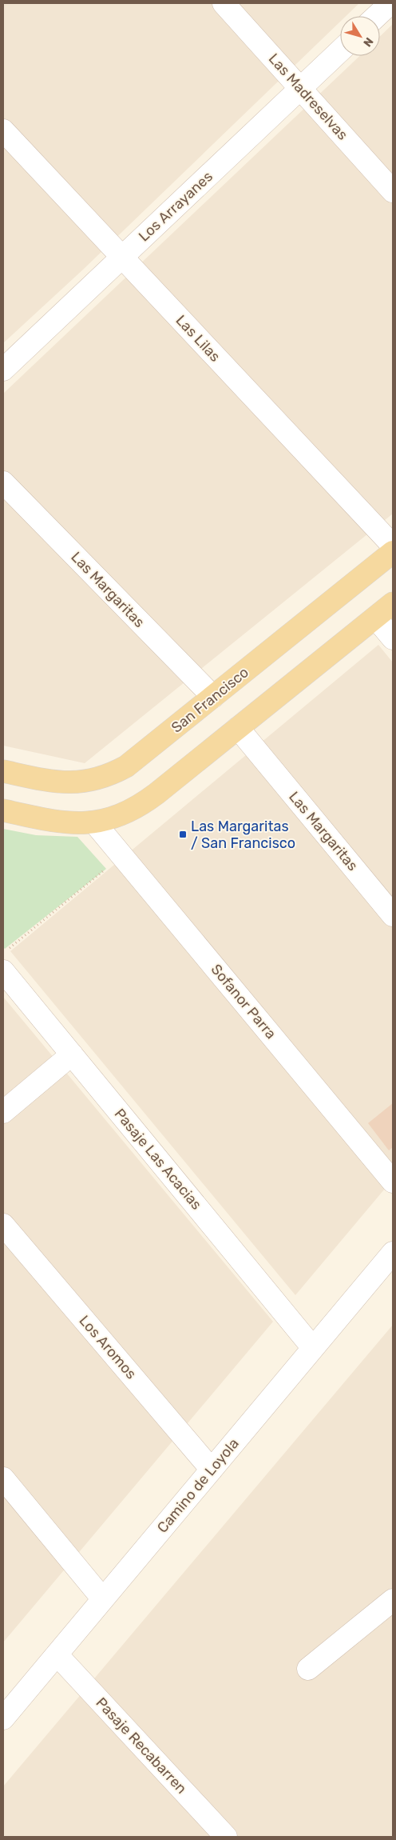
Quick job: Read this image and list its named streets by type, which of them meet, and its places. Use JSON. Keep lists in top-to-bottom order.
{
  "streets": {
    "main road": ["San Francisco"],
    "street": [
      "Las Madreselvas",
      "Los Arrayanes",
      "Las Lilas",
      "Las Margaritas",
      "Sofanor Parra",
      "Pasaje Las Acacias",
      "Los Aromos",
      "Camino de Loyola",
      "Pasaje Recabarren"
    ]
  },
  "crossings": [
    ["Las Madreselvas", "Los Arrayanes"],
    ["Los Arrayanes", "Las Lilas"],
    ["Las Margaritas", "San Francisco"],
    ["Pasaje Las Acacias", "Camino de Loyola"],
    ["Los Aromos", "Camino de Loyola"],
    ["Camino de Loyola", "Pasaje Recabarren"]
  ],
  "places": {
    "transit": ["Las Margaritas / San Francisco"]
  },
  "north": "bottom right"
}
